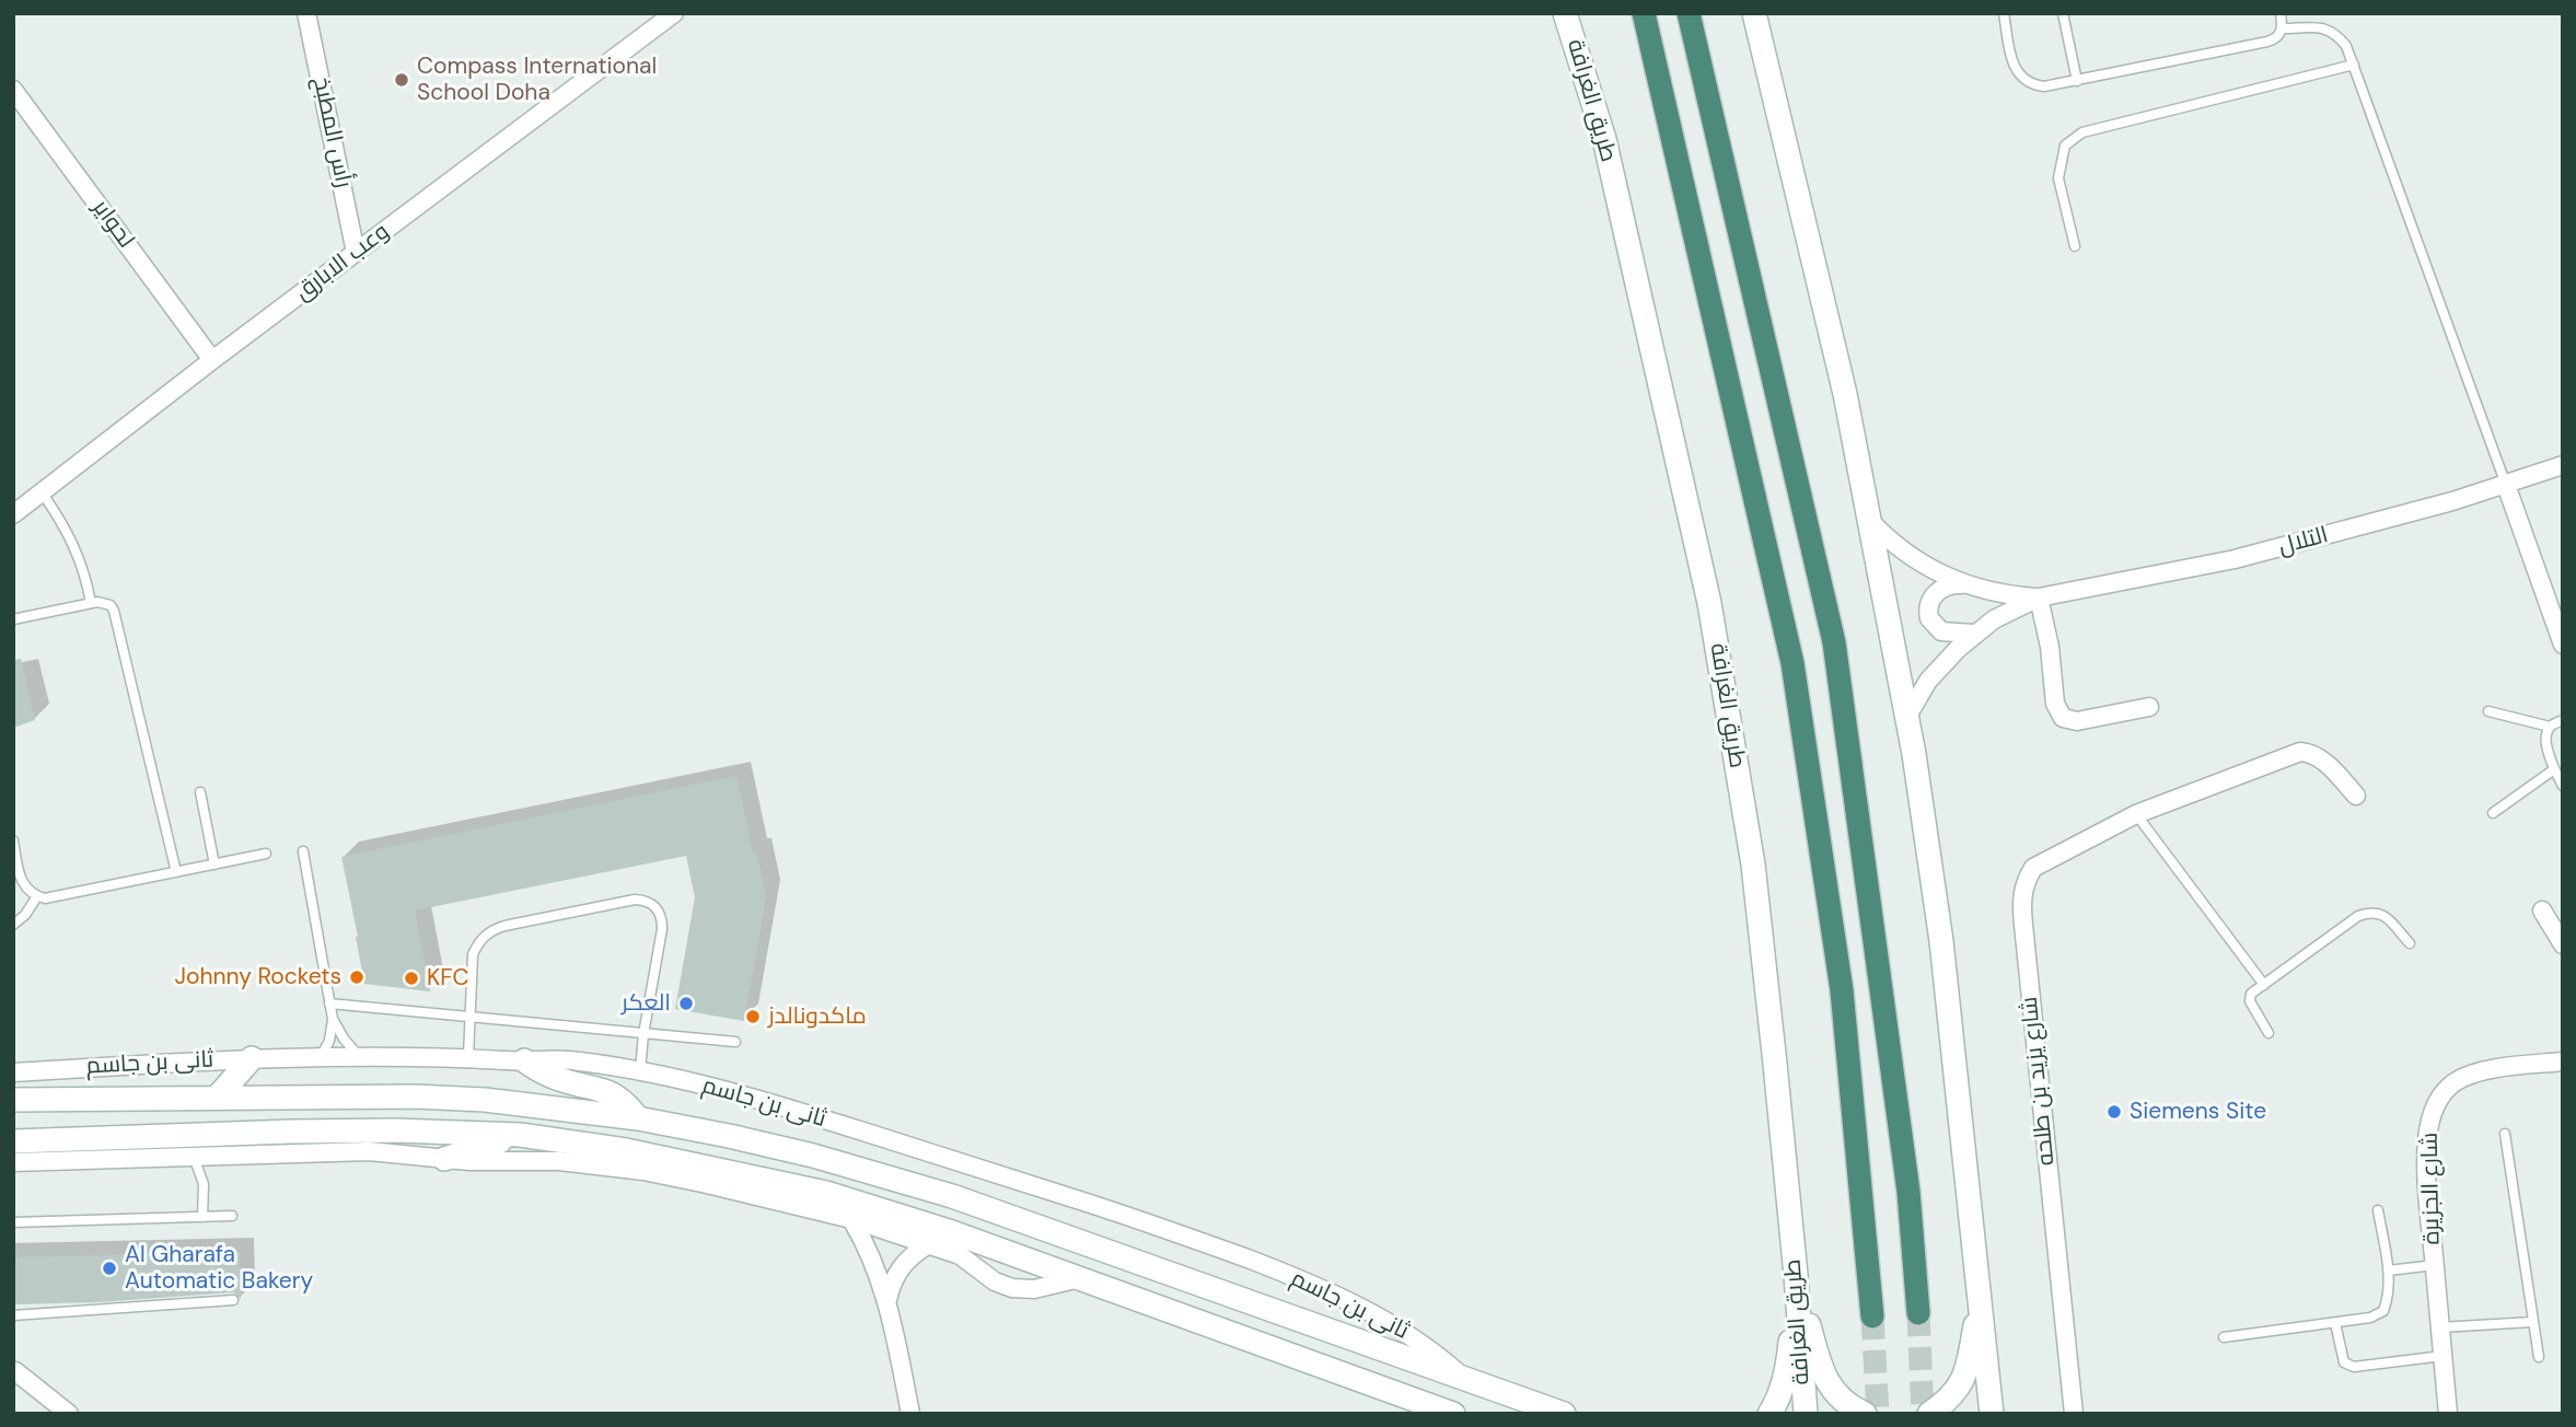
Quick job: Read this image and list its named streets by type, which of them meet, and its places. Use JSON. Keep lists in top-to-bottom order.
{
  "streets": {
    "main road": ["طريق الغرافة", "ثانى بن جاسم"],
    "street": [
      "رأس المطبخ",
      "لحواير",
      "وعب الابارق",
      "التلال",
      "شارع يزيد بن طلحه",
      "شارع الجزيرة"
    ]
  },
  "crossings": [
    ["رأس المطبخ", "وعب الابارق"],
    ["لحواير", "وعب الابارق"]
  ],
  "places": [
    "Compass International School Doha",
    "Johnny Rockets",
    "KFC",
    "العكر",
    "ماكدونالدز",
    "Siemens Site",
    "Al Gharafa Automatic Bakery"
  ]
}
